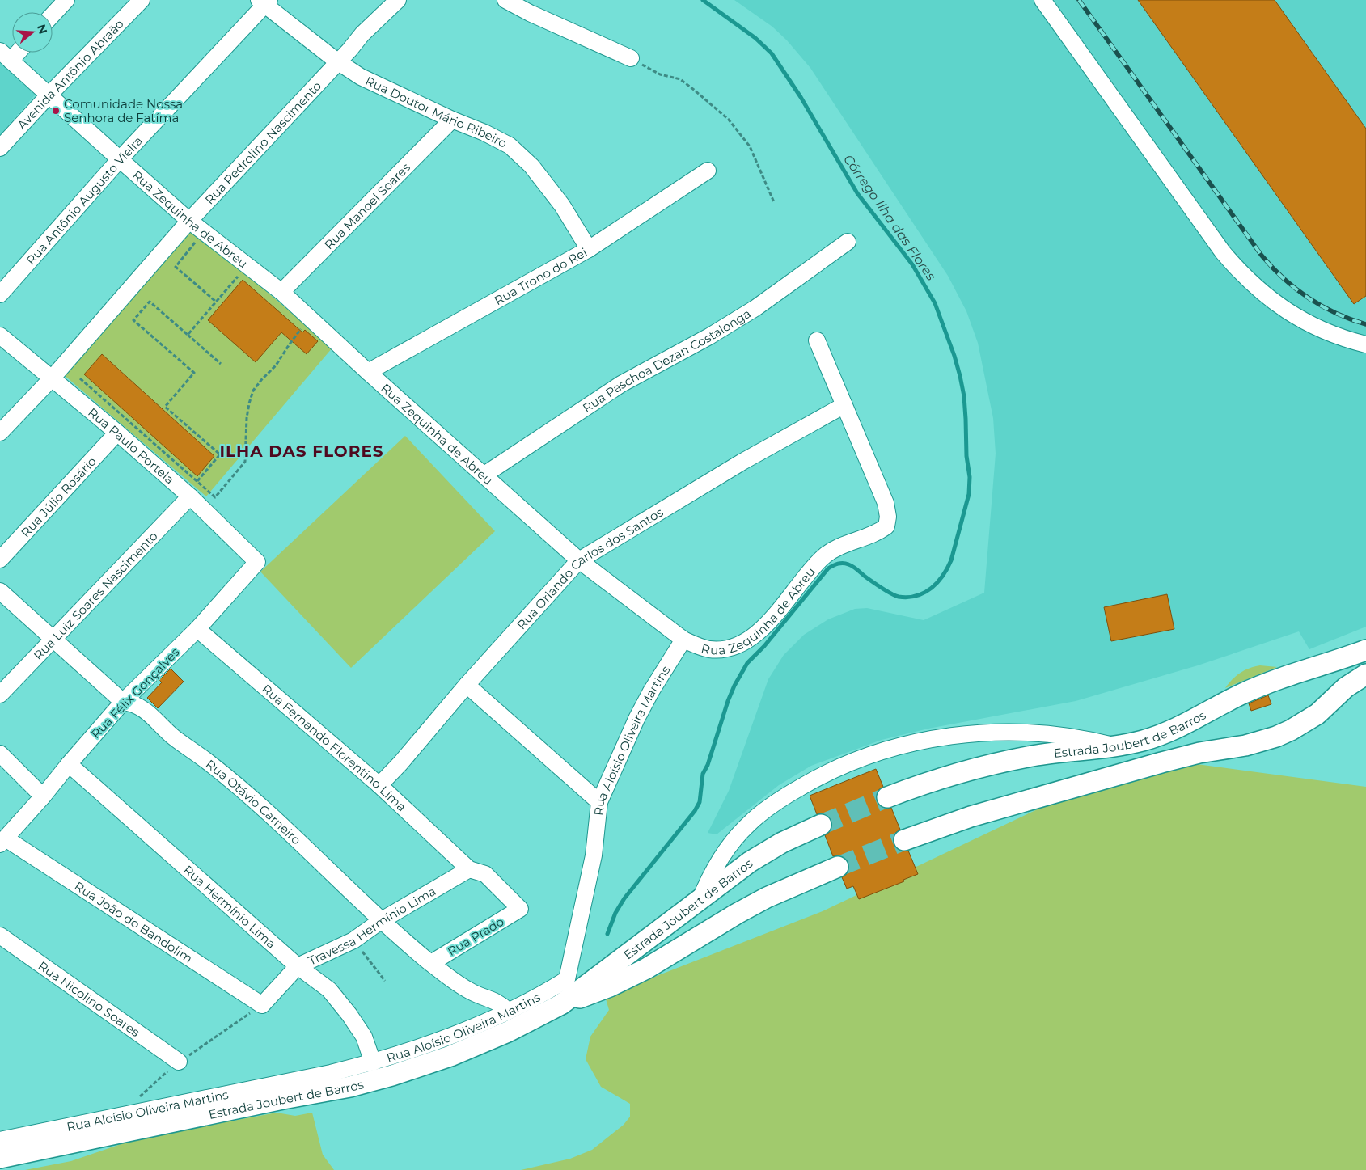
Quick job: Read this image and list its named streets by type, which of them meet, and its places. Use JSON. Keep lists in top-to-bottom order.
{
  "streets": {
    "main road": ["Estrada Joubert de Barros"],
    "street": [
      "Avenida Antônio Abraão",
      "Rua Doutor Mário Ribeiro",
      "Rua Pedrolino Nascimento",
      "Rua Antônio Augusto Vieira",
      "Rua Manoel Soares",
      "Rua Zequinha de Abreu",
      "Rua Trono do Rei",
      "Rua Paschoa Dezan Costalonga",
      "Rua Paulo Portela",
      "Rua Júlio Rosário",
      "Rua Orlando Carlos dos Santos",
      "Rua Luiz Soares Nascimento",
      "Rua Félix Gonçalves",
      "Rua Aloísio Oliveira Martins",
      "Rua Fernando Florentino Lima",
      "Rua Otávio Carneiro",
      "Rua Hermínio Lima",
      "Rua João do Bandolim",
      "Travessa Hermínio Lima",
      "Rua Prado",
      "Rua Nicolino Soares"
    ]
  },
  "crossings": [
    ["Avenida Antônio Abraão", "Rua Zequinha de Abreu"],
    ["Rua Doutor Mário Ribeiro", "Rua Pedrolino Nascimento"],
    ["Rua Doutor Mário Ribeiro", "Rua Antônio Augusto Vieira"],
    ["Rua Doutor Mário Ribeiro", "Rua Manoel Soares"],
    ["Rua Doutor Mário Ribeiro", "Rua Trono do Rei"],
    ["Rua Pedrolino Nascimento", "Rua Zequinha de Abreu"],
    ["Rua Pedrolino Nascimento", "Rua Paulo Portela"],
    ["Rua Antônio Augusto Vieira", "Rua Zequinha de Abreu"],
    ["Rua Manoel Soares", "Rua Zequinha de Abreu"],
    ["Rua Zequinha de Abreu", "Rua Trono do Rei"],
    ["Rua Zequinha de Abreu", "Rua Paschoa Dezan Costalonga"],
    ["Rua Zequinha de Abreu", "Rua Orlando Carlos dos Santos"],
    ["Rua Zequinha de Abreu", "Rua Aloísio Oliveira Martins"],
    ["Rua Paulo Portela", "Rua Júlio Rosário"],
    ["Rua Paulo Portela", "Rua Luiz Soares Nascimento"],
    ["Rua Paulo Portela", "Rua Félix Gonçalves"],
    ["Rua Orlando Carlos dos Santos", "Rua Fernando Florentino Lima"],
    ["Rua Luiz Soares Nascimento", "Rua Otávio Carneiro"],
    ["Rua Félix Gonçalves", "Rua Fernando Florentino Lima"],
    ["Rua Félix Gonçalves", "Rua Otávio Carneiro"],
    ["Rua Félix Gonçalves", "Rua Hermínio Lima"],
    ["Rua Félix Gonçalves", "Rua João do Bandolim"],
    ["Estrada Joubert de Barros", "Rua Aloísio Oliveira Martins"],
    ["Rua Aloísio Oliveira Martins", "Rua Otávio Carneiro"],
    ["Rua Aloísio Oliveira Martins", "Rua Hermínio Lima"],
    ["Rua Fernando Florentino Lima", "Travessa Hermínio Lima"],
    ["Rua Fernando Florentino Lima", "Rua Prado"],
    ["Rua Otávio Carneiro", "Travessa Hermínio Lima"],
    ["Rua Otávio Carneiro", "Rua Prado"],
    ["Rua Hermínio Lima", "Travessa Hermínio Lima"],
    ["Rua João do Bandolim", "Travessa Hermínio Lima"],
    ["Travessa Hermínio Lima", "Rua Prado"]
  ],
  "districts": ["ILHA DAS FLORES"],
  "water": ["Córrego Ilha das Flores"],
  "places": ["Comunidade Nossa Senhora de Fatíma"],
  "north": "right"
}
